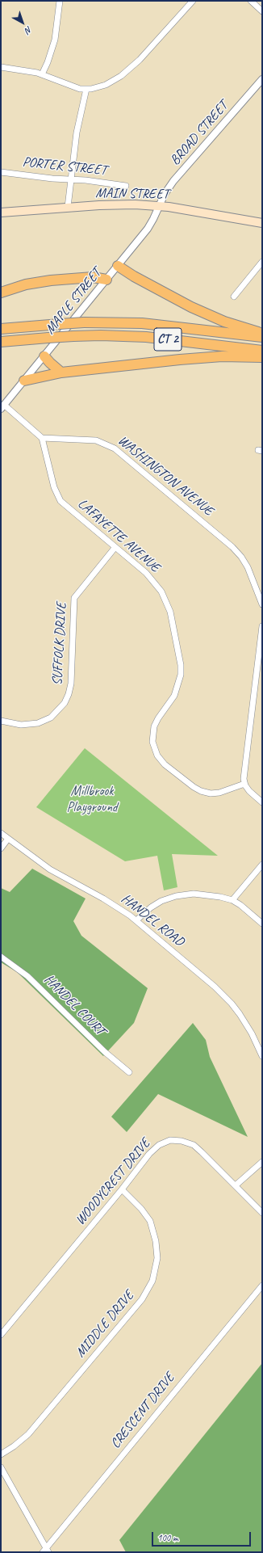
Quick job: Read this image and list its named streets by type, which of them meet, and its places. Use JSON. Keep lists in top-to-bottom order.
{
  "streets": {
    "highway": ["CT 2"],
    "main road": ["MAIN STREET"],
    "street": [
      "BROAD STREET",
      "PORTER STREET",
      "MAPLE STREET",
      "WASHINGTON AVENUE",
      "LAFAYETTE AVENUE",
      "SUFFOLK DRIVE",
      "HANDEL ROAD",
      "HANDEL COURT",
      "WOODYCREST DRIVE",
      "MIDDLE DRIVE",
      "CRESCENT DRIVE"
    ]
  },
  "crossings": [
    ["BROAD STREET", "MAIN STREET"],
    ["BROAD STREET", "MAPLE STREET"],
    ["MAIN STREET", "MAPLE STREET"],
    ["WASHINGTON AVENUE", "LAFAYETTE AVENUE"],
    ["LAFAYETTE AVENUE", "SUFFOLK DRIVE"],
    ["WOODYCREST DRIVE", "MIDDLE DRIVE"]
  ],
  "parks": ["Millbrook Playground"],
  "scale_bar": "100 m",
  "north": "bottom right"
}
